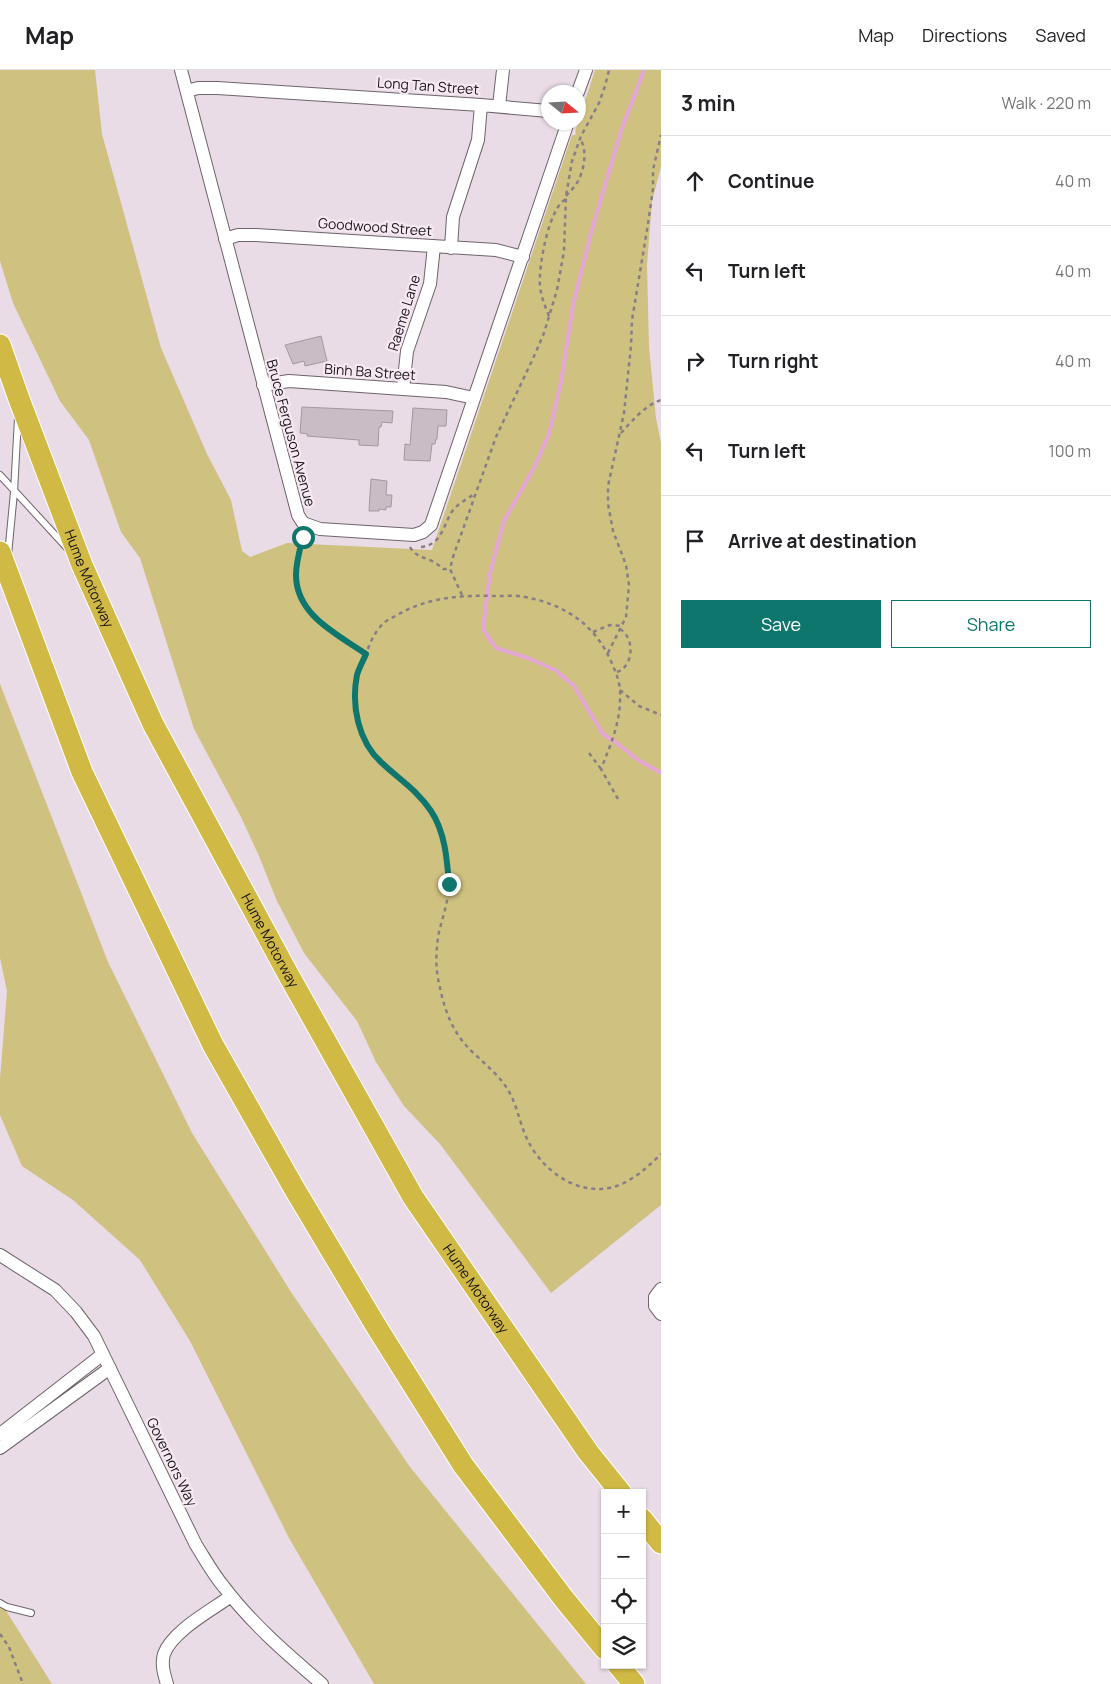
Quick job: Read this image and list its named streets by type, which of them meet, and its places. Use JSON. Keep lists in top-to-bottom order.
{
  "streets": {
    "highway": ["Hume Motorway"],
    "street": [
      "Long Tan Street",
      "Goodwood Street",
      "Raeme Lane",
      "Binh Ba Street",
      "Bruce Ferguson Avenue",
      "Governors Way"
    ]
  },
  "crossings": [
    ["Long Tan Street", "Bruce Ferguson Avenue"],
    ["Goodwood Street", "Raeme Lane"],
    ["Goodwood Street", "Bruce Ferguson Avenue"],
    ["Raeme Lane", "Binh Ba Street"],
    ["Binh Ba Street", "Bruce Ferguson Avenue"]
  ],
  "north": "right",
  "page": {
    "header": "Map",
    "nav": ["Map", "Directions", "Saved"],
    "heading": ["3 min", "Walk · 220 m"],
    "list": [
      ["Continue", "40 m"],
      ["Turn left", "40 m"],
      ["Turn right", "40 m"],
      ["Turn left", "100 m"],
      "Arrive at destination"
    ],
    "buttons": ["Save", "Share"],
    "map_buttons": ["+", "−"]
  }
}
